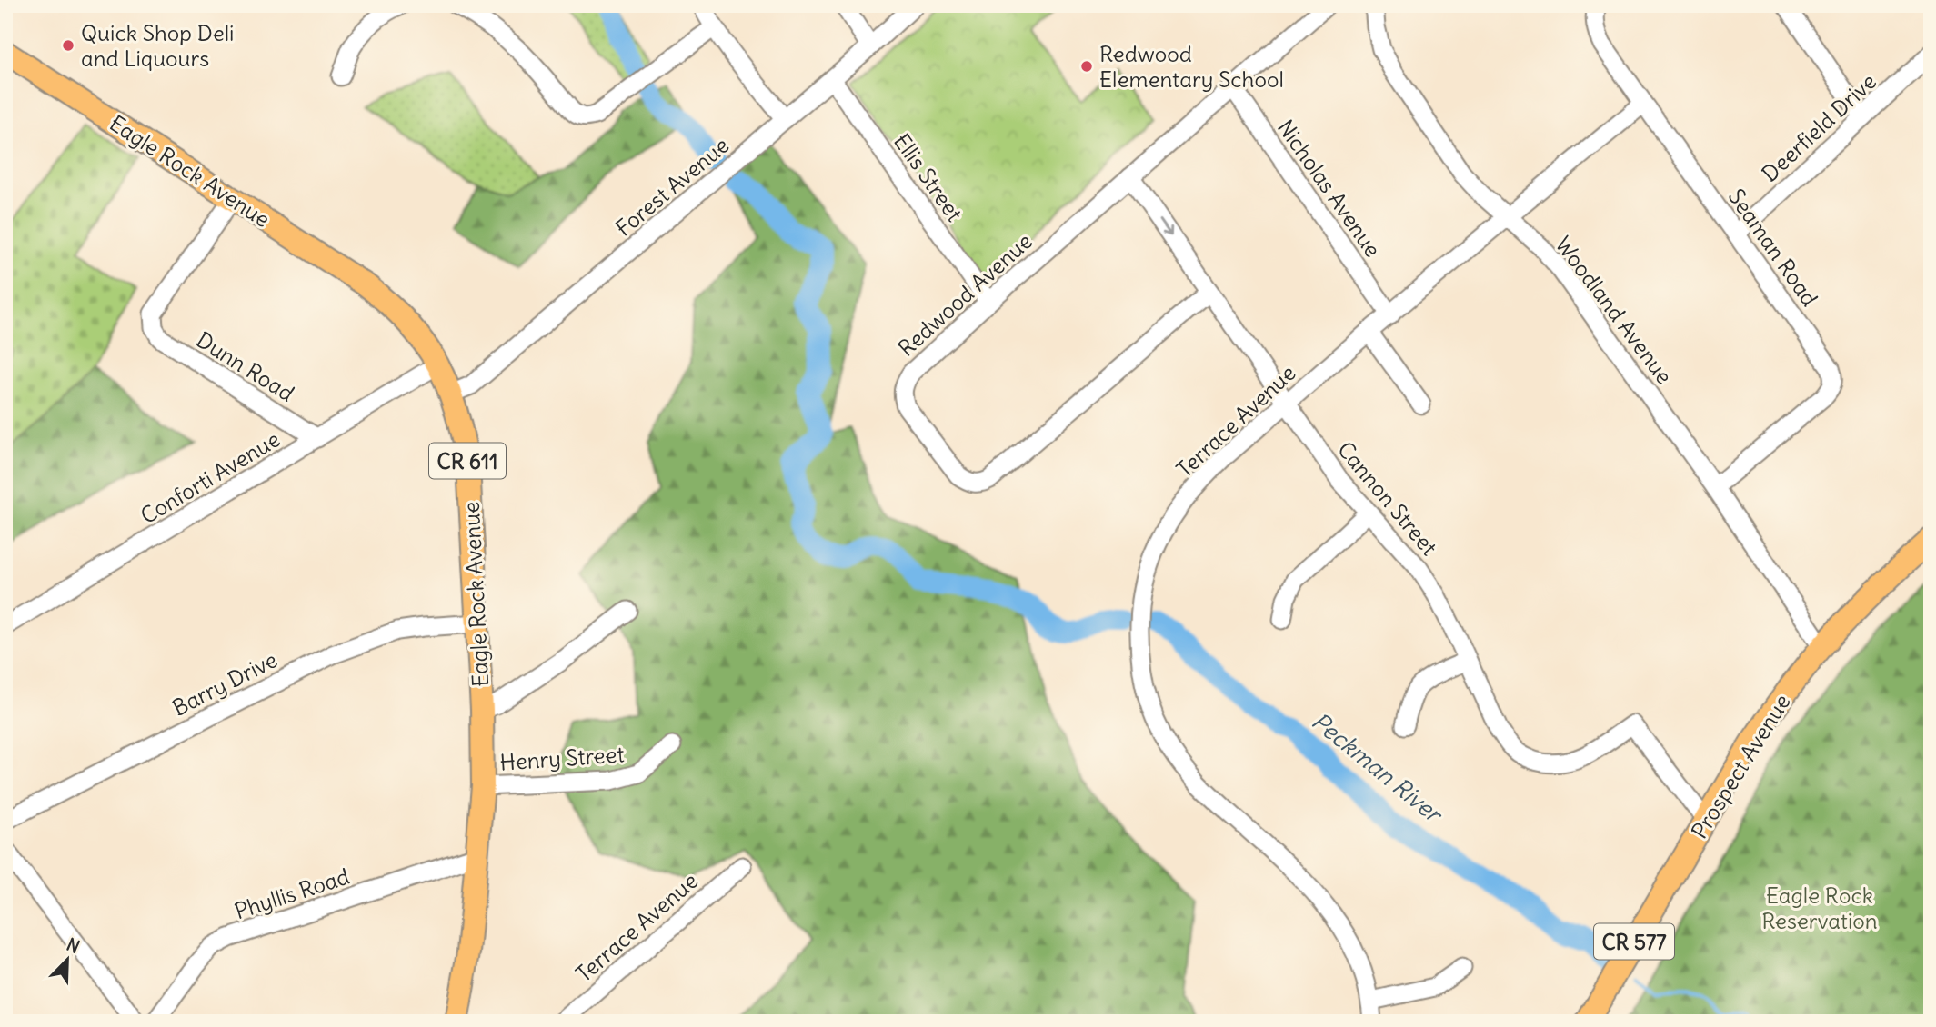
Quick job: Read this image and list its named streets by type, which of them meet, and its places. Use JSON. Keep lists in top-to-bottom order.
{
  "streets": {
    "main road": [
      "Eagle Rock Avenue",
      "CR 611",
      "Prospect Avenue",
      "CR 577"
    ],
    "street": [
      "Deerfield Drive",
      "Ellis Street",
      "Forest Avenue",
      "Nicholas Avenue",
      "Seaman Road",
      "Redwood Avenue",
      "Woodland Avenue",
      "Dunn Road",
      "Terrace Avenue",
      "Conforti Avenue",
      "Cannon Street",
      "Barry Drive",
      "Henry Street",
      "Phyllis Road"
    ]
  },
  "crossings": [
    ["Deerfield Drive", "Seaman Road"],
    ["Eagle Rock Avenue", "Forest Avenue"],
    ["Eagle Rock Avenue", "Dunn Road"],
    ["Eagle Rock Avenue", "Conforti Avenue"],
    ["Eagle Rock Avenue", "Barry Drive"],
    ["Eagle Rock Avenue", "Henry Street"],
    ["Eagle Rock Avenue", "Phyllis Road"],
    ["Ellis Street", "Forest Avenue"],
    ["Ellis Street", "Redwood Avenue"],
    ["Nicholas Avenue", "Redwood Avenue"],
    ["Nicholas Avenue", "Terrace Avenue"],
    ["Seaman Road", "Woodland Avenue"],
    ["Seaman Road", "Terrace Avenue"],
    ["Redwood Avenue", "Cannon Street"],
    ["Woodland Avenue", "Terrace Avenue"],
    ["Woodland Avenue", "Prospect Avenue"],
    ["Dunn Road", "Conforti Avenue"],
    ["Terrace Avenue", "Cannon Street"],
    ["Cannon Street", "Prospect Avenue"]
  ],
  "water": ["Peckman River"],
  "parks": ["Eagle Rock Reservation"],
  "places": ["Quick Shop Deli and Liquours", "Redwood Elementary School"],
  "north": "top right"
}
